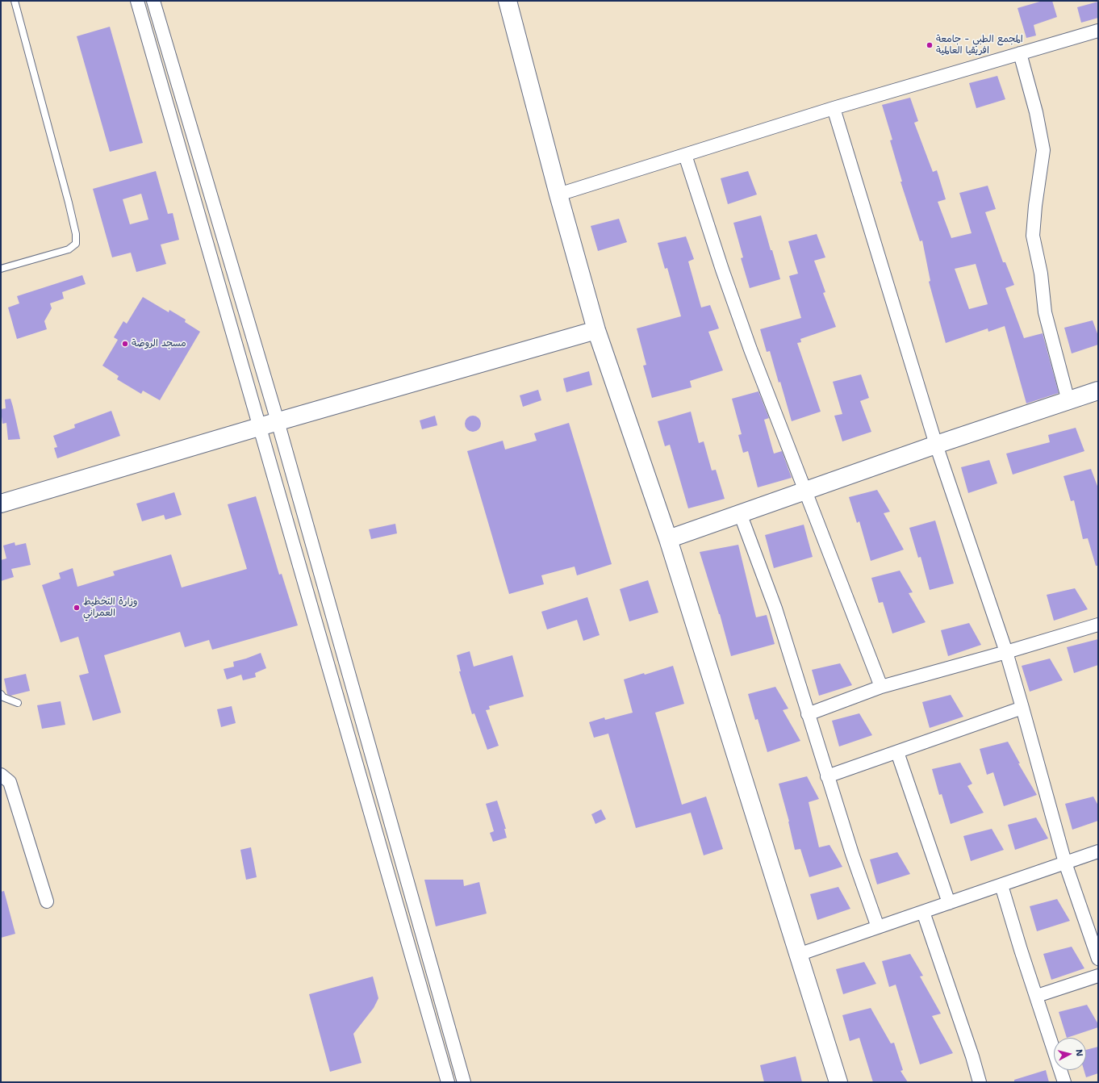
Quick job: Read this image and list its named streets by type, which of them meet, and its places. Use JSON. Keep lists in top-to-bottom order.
{
  "places": ["المجمع الطبي - جامعة افريقيا العالمية", "مسجد الروضة", "وزارة التخطيط العمراني"],
  "north": "right"
}
